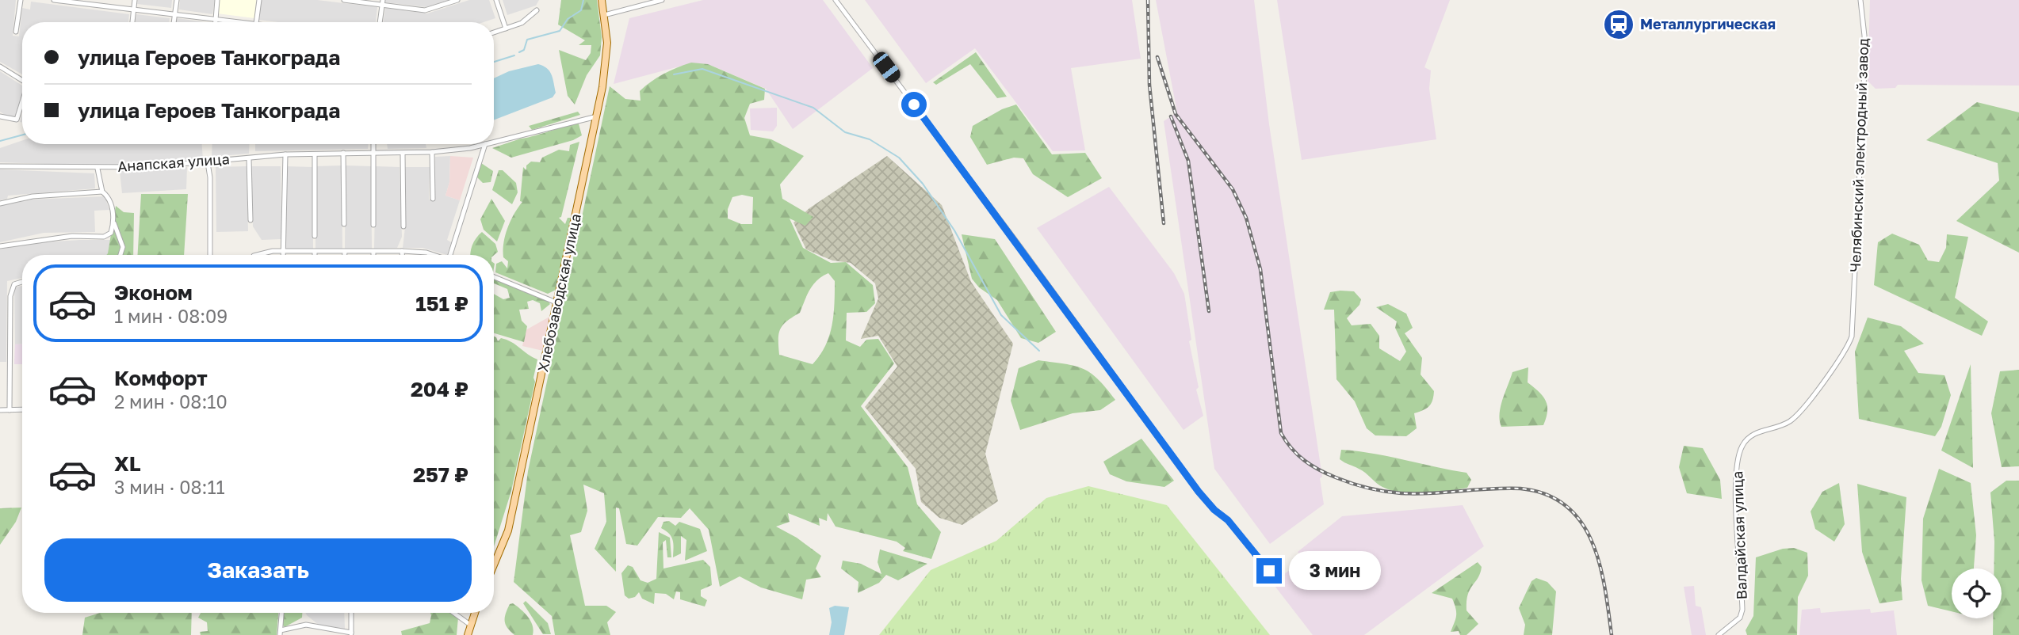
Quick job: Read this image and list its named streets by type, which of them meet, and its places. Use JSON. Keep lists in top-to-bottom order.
{
  "streets": {
    "main road": ["Хлебозаводская улица"],
    "street": ["Челябинский электродный завод", "Анапская улица", "Валдайская улица"]
  },
  "crossings": [
    ["Челябинский электродный завод", "Валдайская улица"],
    ["Анапская улица", "Хлебозаводская улица"]
  ],
  "places": {
    "station": ["Металлургическая"]
  },
  "page": {
    "banner": ["улица Героев Танкограда", "улица Героев Танкограда"],
    "list": [
      {
        "name": "Эконом",
        "note": "1 мин · 08:09",
        "value": "151 ₽"
      },
      {
        "name": "Комфорт",
        "note": "2 мин · 08:10",
        "value": "204 ₽"
      },
      {
        "name": "XL",
        "note": "3 мин · 08:11",
        "value": "257 ₽"
      }
    ],
    "buttons": "Заказать",
    "bubble": "3 мин"
  }
}
